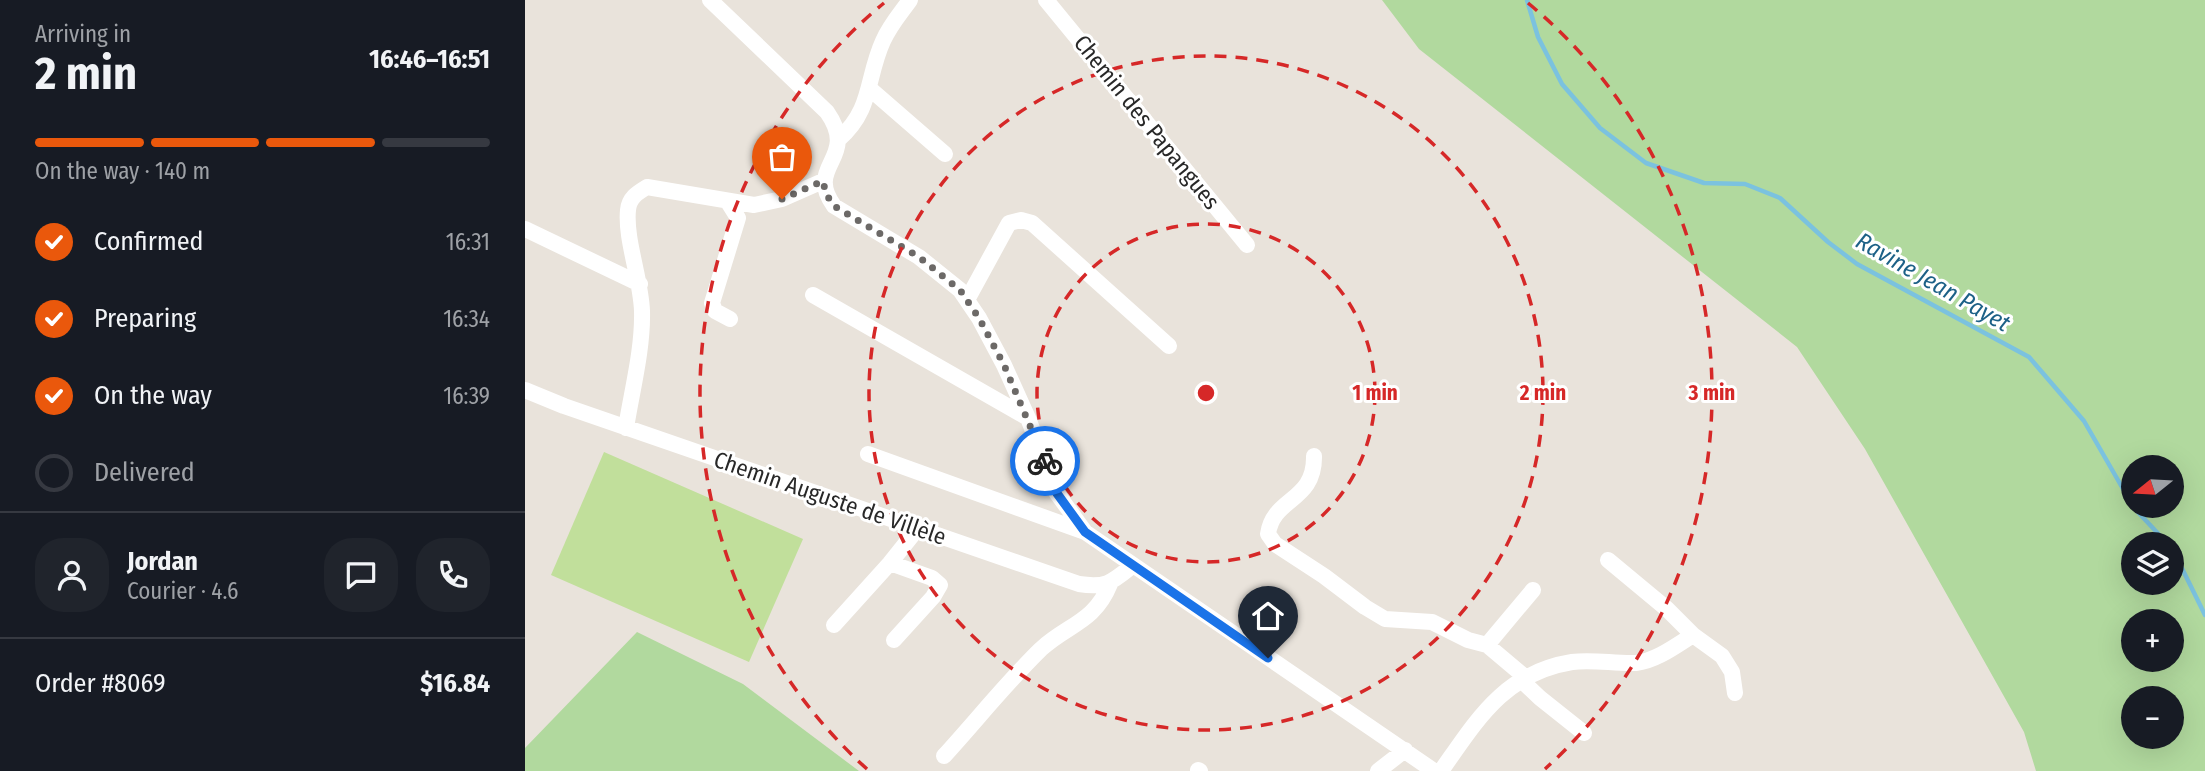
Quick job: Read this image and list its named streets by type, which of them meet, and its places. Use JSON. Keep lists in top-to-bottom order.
{
  "streets": {
    "street": ["Chemin des Papangues", "Chemin Auguste de Villèle"]
  },
  "water": ["Ravine Jean Payet"],
  "north": "left",
  "page": {
    "heading": ["2 min", "Arriving in", "16:46–16:51"],
    "panel": [
      "Jordan",
      "Courier · 4.6",
      "Order #8069",
      "$16.84"
    ],
    "bar": "On the way · 140 m",
    "list": [
      ["Confirmed", "16:31"],
      ["Preparing", "16:34"],
      ["On the way", "16:39"],
      "Delivered"
    ],
    "map_buttons": ["+", "−"]
  },
  "rings": ["1 min", "2 min", "3 min"]
}
